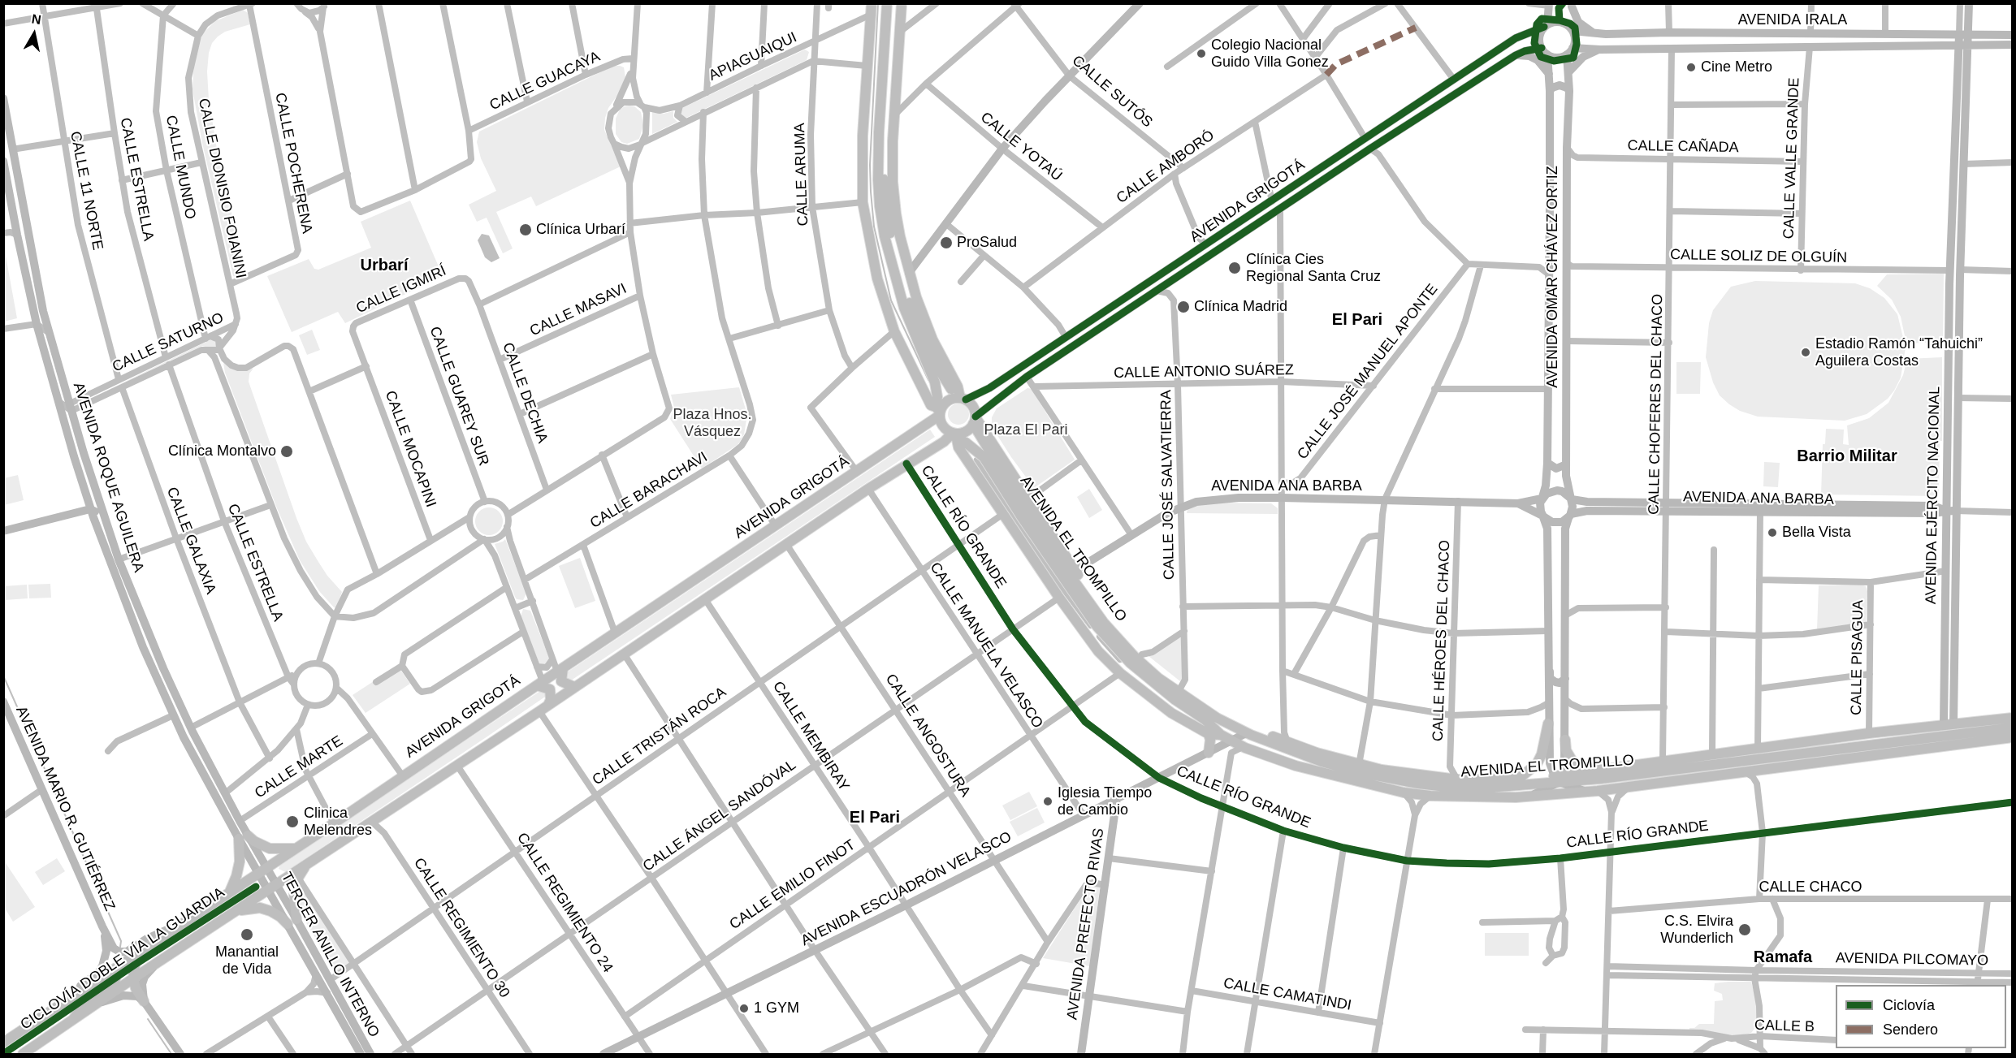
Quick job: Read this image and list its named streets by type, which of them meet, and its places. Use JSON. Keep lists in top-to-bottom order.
{
  "streets": {
    "main road": [
      "AVENIDA IRALA",
      "AVENIDA GRIGOTÁ",
      "AVENIDA OMAR CHÁVEZ ORTIZ",
      "AVENIDA ROQUE AGUILERA",
      "AVENIDA ANA BARBA",
      "AVENIDA EJÉRCITO NACIONAL",
      "AVENIDA EL TROMPILLO",
      "AVENIDA MARIO R. GUTIÉRREZ",
      "AVENIDA ESCUADRÓN VELASCO",
      "AVENIDA PREFECTO RIVAS",
      "TERCER ANILLO INTERNO"
    ],
    "street": [
      "APIAGUAIQUI",
      "CALLE GUACAYA",
      "CALLE SUTÓS",
      "CALLE YOTAÚ",
      "CALLE CAÑADA",
      "CALLE VALLE GRANDE",
      "CALLE POCHERENA",
      "CALLE MUNDO",
      "CALLE AMBORÓ",
      "CALLE ARUMA",
      "CALLE ESTRELLA",
      "CALLE DIONISIO FOIANINI",
      "CALLE 11 NORTE",
      "CALLE SOLIZ DE OLGUÍN",
      "CALLE IGMIRÍ",
      "CALLE MASAVI",
      "CALLE SATURNO",
      "CALLE ANTONIO SUÁREZ",
      "CALLE JOSÉ MANUEL APONTE",
      "CALLE DECHIA",
      "CALLE GUAREY SUR",
      "CALLE CHOFERES DEL CHACO",
      "CALLE MOCAPINI",
      "CALLE JOSÉ SALVATIERRA",
      "CALLE BARACHAVI",
      "CALLE RÍO GRANDE",
      "CALLE GALAXIA",
      "CALLE HÉROES DEL CHACO",
      "CALLE MANUELA VELASCO",
      "CALLE PISAGUA",
      "CALLE ANGOSTURA",
      "CALLE TRISTÁN ROCA",
      "CALLE MEMBIRAY",
      "CALLE MARTE",
      "CALLE ÁNGEL SANDÓVAL",
      "CALLE EMILIO FINOT",
      "CALLE CHACO",
      "CALLE REGIMIENTO 24",
      "CALLE REGIMIENTO 30",
      "AVENIDA PILCOMAYO",
      "CALLE CAMATINDI",
      "CALLE B"
    ],
    "cycle path": ["CICLOVÍA DOBLE VÍA LA GUARDIA"]
  },
  "crossings": [
    ["AVENIDA IRALA", "CALLE VALLE GRANDE"],
    ["AVENIDA IRALA", "AVENIDA GRIGOTÁ"],
    ["AVENIDA IRALA", "AVENIDA OMAR CHÁVEZ ORTIZ"],
    ["AVENIDA IRALA", "CALLE CHOFERES DEL CHACO"],
    ["AVENIDA IRALA", "AVENIDA EJÉRCITO NACIONAL"],
    ["APIAGUAIQUI", "CALLE ARUMA"],
    ["APIAGUAIQUI", "CALLE BARACHAVI"],
    ["CALLE SUTÓS", "CALLE AMBORÓ"],
    ["CALLE YOTAÚ", "CALLE AMBORÓ"],
    ["CALLE CAÑADA", "CALLE VALLE GRANDE"],
    ["CALLE CAÑADA", "AVENIDA OMAR CHÁVEZ ORTIZ"],
    ["CALLE CAÑADA", "CALLE CHOFERES DEL CHACO"],
    ["CALLE VALLE GRANDE", "CALLE SOLIZ DE OLGUÍN"],
    ["CALLE POCHERENA", "CALLE DIONISIO FOIANINI"],
    ["CALLE MUNDO", "CALLE SATURNO"],
    ["CALLE ESTRELLA", "CALLE SATURNO"],
    ["CALLE DIONISIO FOIANINI", "CALLE SATURNO"],
    ["CALLE 11 NORTE", "CALLE SATURNO"],
    ["AVENIDA GRIGOTÁ", "AVENIDA OMAR CHÁVEZ ORTIZ"],
    ["AVENIDA GRIGOTÁ", "AVENIDA ROQUE AGUILERA"],
    ["AVENIDA GRIGOTÁ", "CALLE JOSÉ SALVATIERRA"],
    ["AVENIDA GRIGOTÁ", "AVENIDA EL TROMPILLO"],
    ["AVENIDA GRIGOTÁ", "AVENIDA MARIO R. GUTIÉRREZ"],
    ["AVENIDA GRIGOTÁ", "TERCER ANILLO INTERNO"],
    ["CALLE SOLIZ DE OLGUÍN", "AVENIDA OMAR CHÁVEZ ORTIZ"],
    ["CALLE SOLIZ DE OLGUÍN", "CALLE CHOFERES DEL CHACO"],
    ["CALLE SOLIZ DE OLGUÍN", "AVENIDA EJÉRCITO NACIONAL"],
    ["AVENIDA OMAR CHÁVEZ ORTIZ", "AVENIDA ANA BARBA"],
    ["CALLE IGMIRÍ", "CALLE DECHIA"],
    ["CALLE IGMIRÍ", "CALLE GUAREY SUR"],
    ["CALLE IGMIRÍ", "CALLE MOCAPINI"],
    ["CALLE MASAVI", "CALLE DECHIA"],
    ["CALLE SATURNO", "AVENIDA ROQUE AGUILERA"],
    ["CALLE SATURNO", "CALLE GALAXIA"],
    ["CALLE ANTONIO SUÁREZ", "CALLE JOSÉ MANUEL APONTE"],
    ["CALLE ANTONIO SUÁREZ", "CALLE JOSÉ SALVATIERRA"],
    ["CALLE CHOFERES DEL CHACO", "AVENIDA ANA BARBA"],
    ["CALLE CHOFERES DEL CHACO", "AVENIDA EL TROMPILLO"],
    ["AVENIDA ROQUE AGUILERA", "CALLE MARTE"],
    ["AVENIDA ROQUE AGUILERA", "TERCER ANILLO INTERNO"],
    ["CALLE JOSÉ SALVATIERRA", "AVENIDA ANA BARBA"],
    ["CALLE JOSÉ SALVATIERRA", "AVENIDA EL TROMPILLO"],
    ["AVENIDA ANA BARBA", "AVENIDA EJÉRCITO NACIONAL"],
    ["AVENIDA ANA BARBA", "AVENIDA EL TROMPILLO"],
    ["AVENIDA ANA BARBA", "CALLE HÉROES DEL CHACO"],
    ["AVENIDA EJÉRCITO NACIONAL", "AVENIDA EL TROMPILLO"],
    ["CALLE RÍO GRANDE", "CALLE TRISTÁN ROCA"],
    ["CALLE RÍO GRANDE", "CALLE ÁNGEL SANDÓVAL"],
    ["CALLE RÍO GRANDE", "CALLE EMILIO FINOT"],
    ["CALLE RÍO GRANDE", "AVENIDA ESCUADRÓN VELASCO"],
    ["AVENIDA EL TROMPILLO", "CALLE HÉROES DEL CHACO"],
    ["AVENIDA EL TROMPILLO", "CALLE PISAGUA"],
    ["AVENIDA EL TROMPILLO", "CALLE TRISTÁN ROCA"],
    ["AVENIDA EL TROMPILLO", "CALLE ÁNGEL SANDÓVAL"],
    ["AVENIDA EL TROMPILLO", "CALLE EMILIO FINOT"],
    ["AVENIDA EL TROMPILLO", "AVENIDA ESCUADRÓN VELASCO"],
    ["CALLE MANUELA VELASCO", "CALLE TRISTÁN ROCA"],
    ["CALLE MANUELA VELASCO", "CALLE ÁNGEL SANDÓVAL"],
    ["CALLE MANUELA VELASCO", "CALLE EMILIO FINOT"],
    ["CALLE MANUELA VELASCO", "AVENIDA ESCUADRÓN VELASCO"],
    ["CALLE ANGOSTURA", "CALLE TRISTÁN ROCA"],
    ["CALLE ANGOSTURA", "CALLE ÁNGEL SANDÓVAL"],
    ["CALLE ANGOSTURA", "CALLE EMILIO FINOT"],
    ["CALLE ANGOSTURA", "AVENIDA ESCUADRÓN VELASCO"],
    ["CALLE TRISTÁN ROCA", "CALLE MEMBIRAY"],
    ["CALLE TRISTÁN ROCA", "CALLE REGIMIENTO 24"],
    ["CALLE TRISTÁN ROCA", "CALLE REGIMIENTO 30"],
    ["CALLE TRISTÁN ROCA", "TERCER ANILLO INTERNO"],
    ["CALLE MEMBIRAY", "CALLE ÁNGEL SANDÓVAL"],
    ["CALLE MEMBIRAY", "CALLE EMILIO FINOT"],
    ["CALLE MEMBIRAY", "AVENIDA ESCUADRÓN VELASCO"],
    ["CALLE ÁNGEL SANDÓVAL", "CALLE REGIMIENTO 24"],
    ["CALLE ÁNGEL SANDÓVAL", "CALLE REGIMIENTO 30"],
    ["CALLE EMILIO FINOT", "CALLE REGIMIENTO 24"],
    ["AVENIDA ESCUADRÓN VELASCO", "CALLE REGIMIENTO 24"],
    ["AVENIDA ESCUADRÓN VELASCO", "AVENIDA PREFECTO RIVAS"]
  ],
  "districts": [
    "Urbarí",
    "El Pari",
    "Barrio Militar",
    "El Pari",
    "Ramafa"
  ],
  "parks": ["Plaza Hnos. Vásquez", "Plaza El Pari"],
  "places": [
    "Colegio Nacional Guido Villa Gonez",
    "Cine Metro",
    "Clínica Urbarí",
    "ProSalud",
    "Clínica Cies Regional Santa Cruz",
    "Clínica Madrid",
    "Estadio Ramón “Tahuichi” Aguilera Costas",
    "Clínica Montalvo",
    "Bella Vista",
    "Iglesia Tiempo de Cambio",
    "Clinica Melendres",
    "C.S. Elvira Wunderlich",
    "Manantial de Vida",
    "1 GYM"
  ],
  "legend": ["Ciclovía", "Sendero"],
  "north": "top"
}
